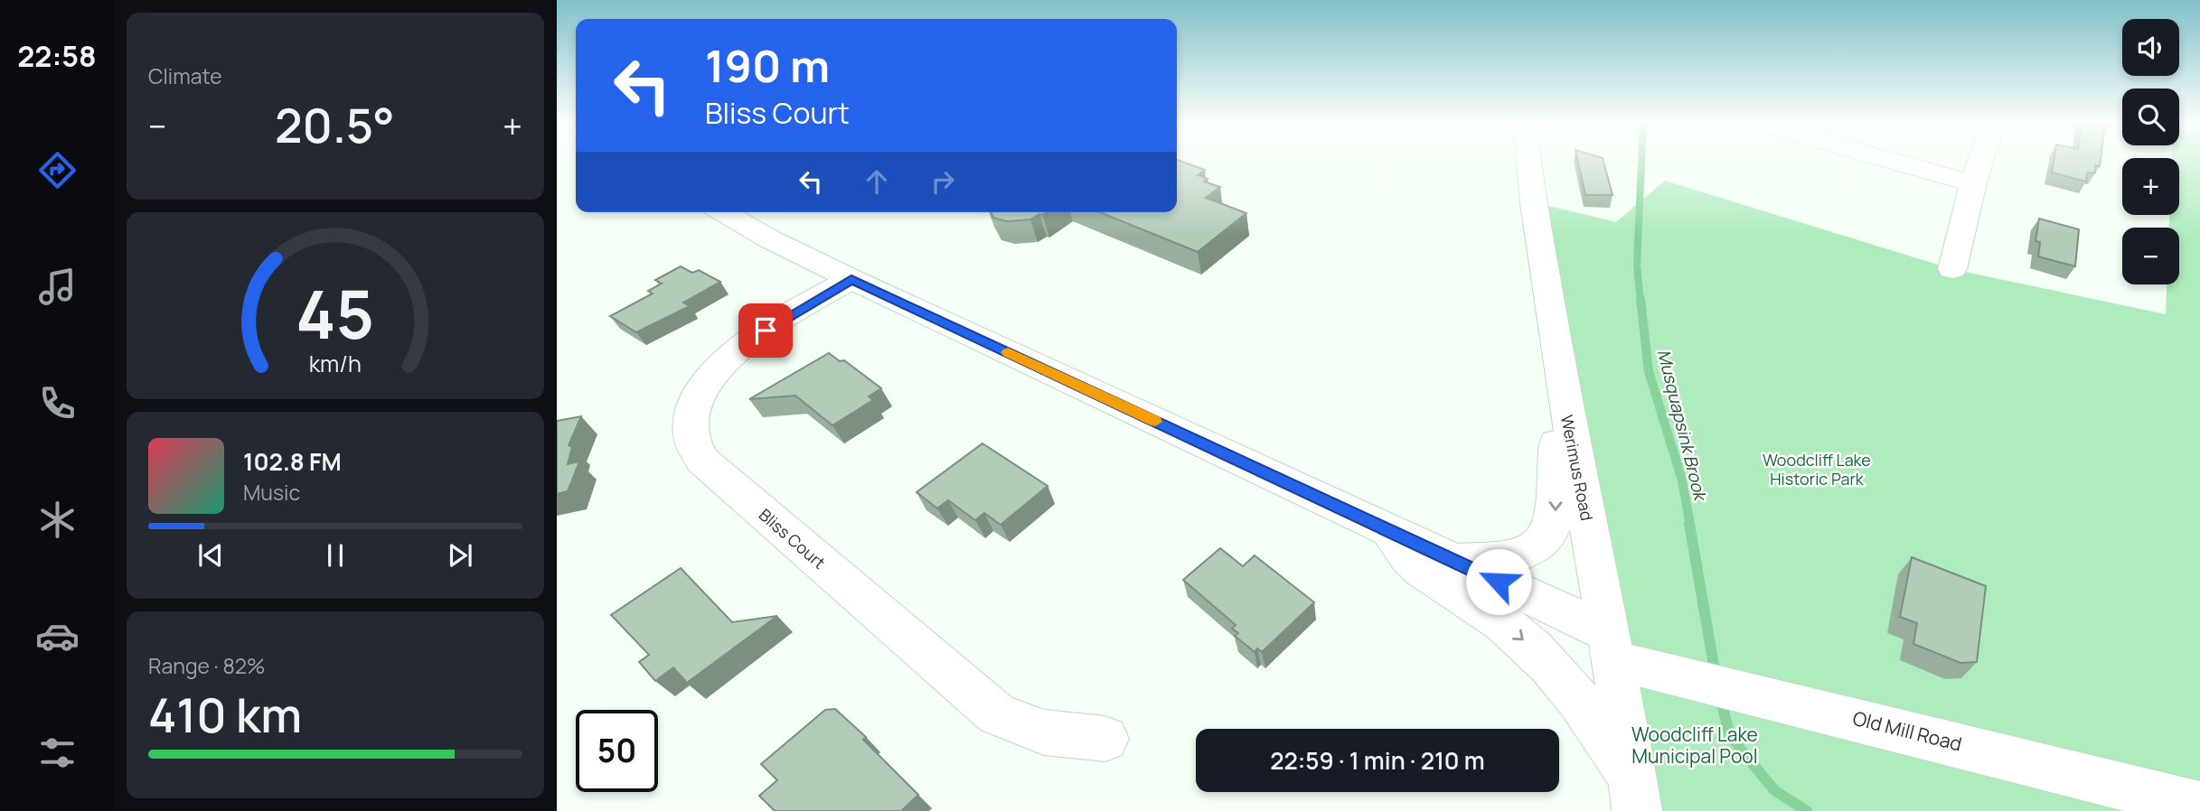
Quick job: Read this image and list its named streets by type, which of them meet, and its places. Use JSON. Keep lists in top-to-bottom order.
{
  "streets": {
    "main road": ["Werimus Road", "Bliss Court", "Old Mill Road"]
  },
  "crossings": [
    ["Werimus Road", "Old Mill Road"],
    ["Bliss Court", "Old Mill Road"]
  ],
  "water": ["Musquapsink Brook"],
  "parks": ["Woodcliff Lake Historic Park", "Woodcliff Lake Municipal Pool"],
  "page": {
    "tabs": "22:58",
    "tile": [
      "Climate",
      ["Range · 82%", "410 km"]
    ],
    "map_buttons": ["+", "−"],
    "turn": ["190 m", "Bliss Court"],
    "heat": ["−", "20.5°", "+"],
    "song": ["102.8 FM", "Music"],
    "limit": "50",
    "trip": "22:59 · 1 min · 210 m",
    "gauge": ["45", "km/h"]
  }
}
